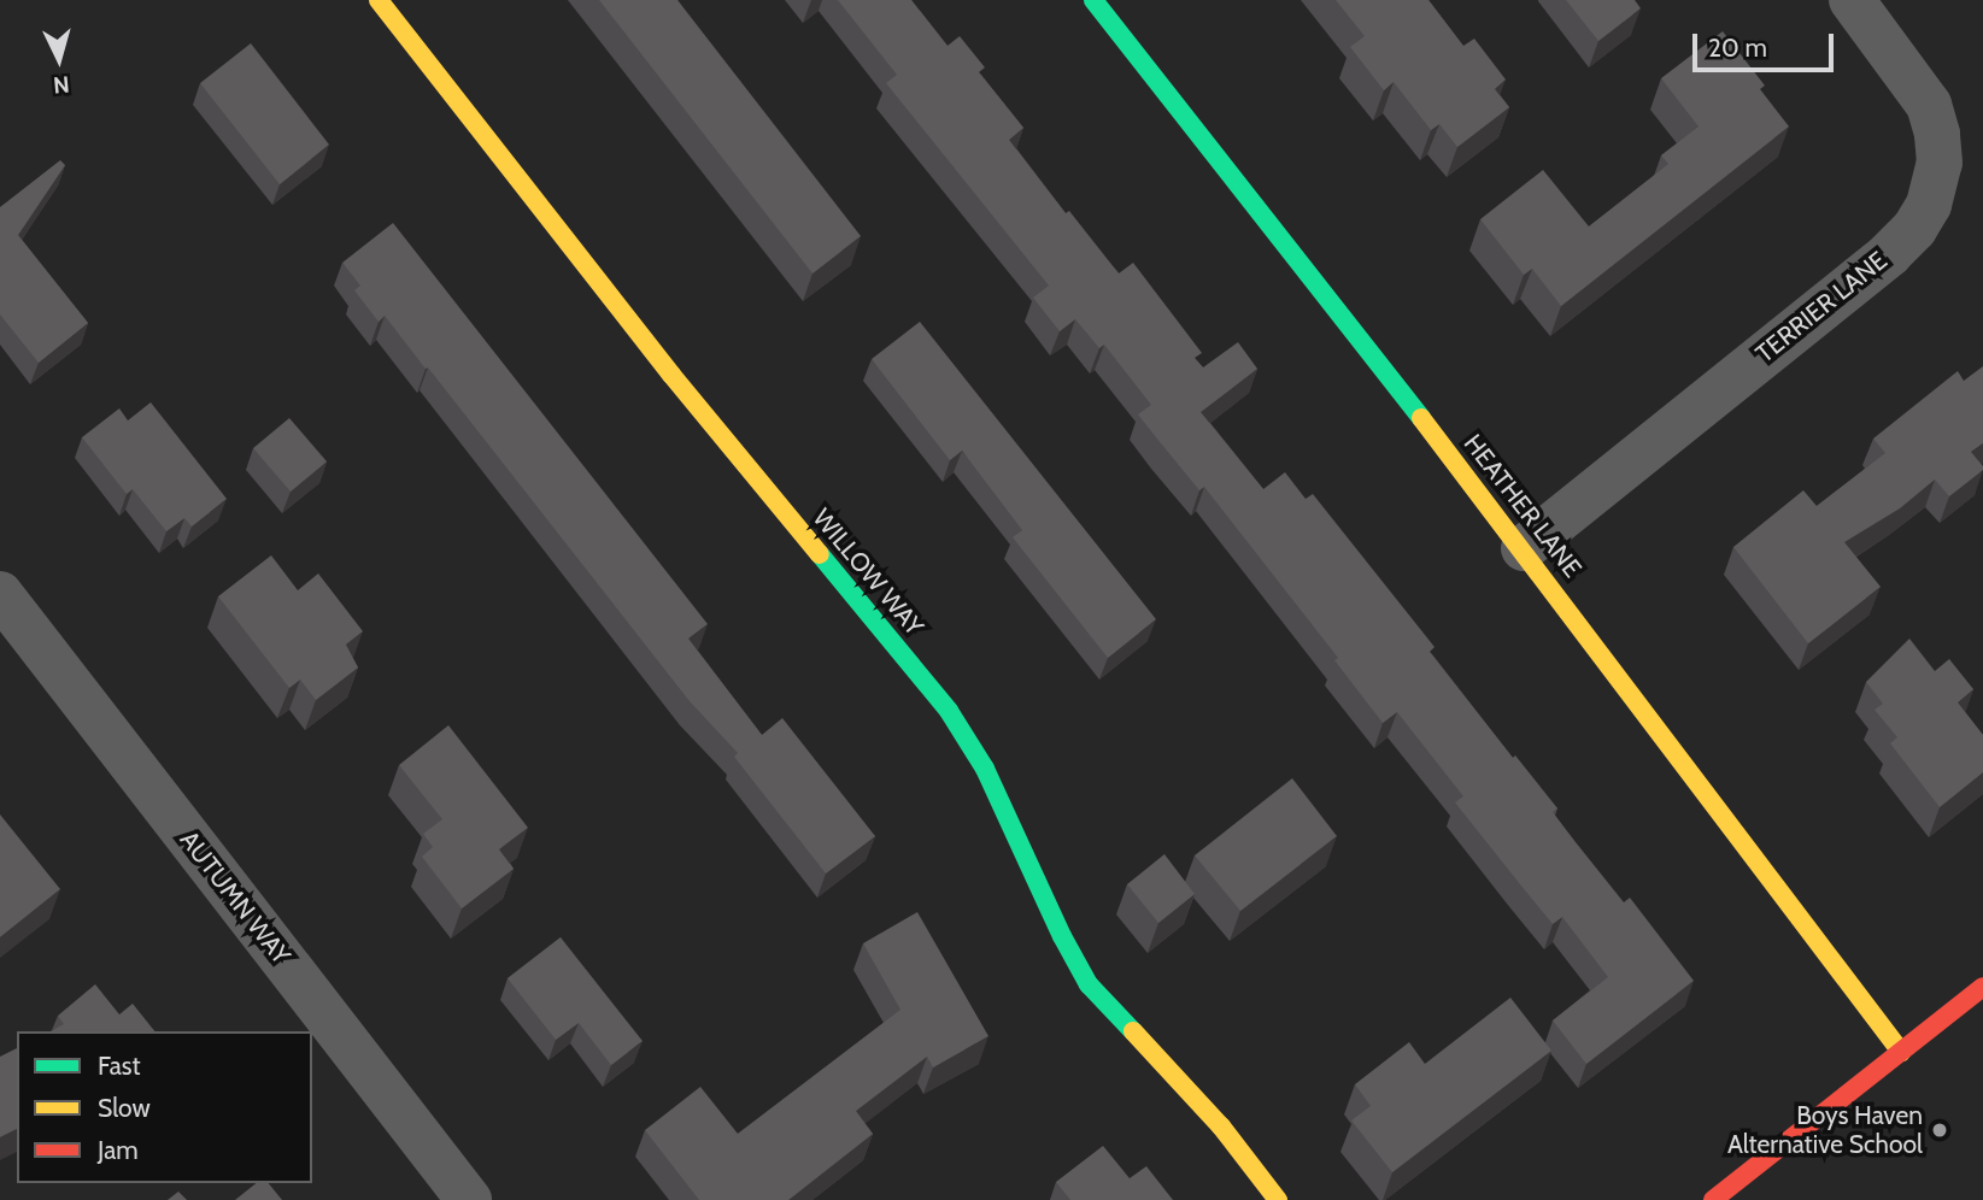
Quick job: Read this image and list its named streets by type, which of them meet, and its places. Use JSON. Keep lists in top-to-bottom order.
{
  "streets": {
    "street": [
      "TERRIER LANE",
      "HEATHER LANE",
      "WILLOW WAY",
      "AUTUMN WAY"
    ]
  },
  "crossings": [
    ["TERRIER LANE", "HEATHER LANE"]
  ],
  "places": ["Boys Haven Alternative School"],
  "legend": ["Fast", "Slow", "Jam"],
  "scale_bar": "20 m",
  "north": "bottom"
}
